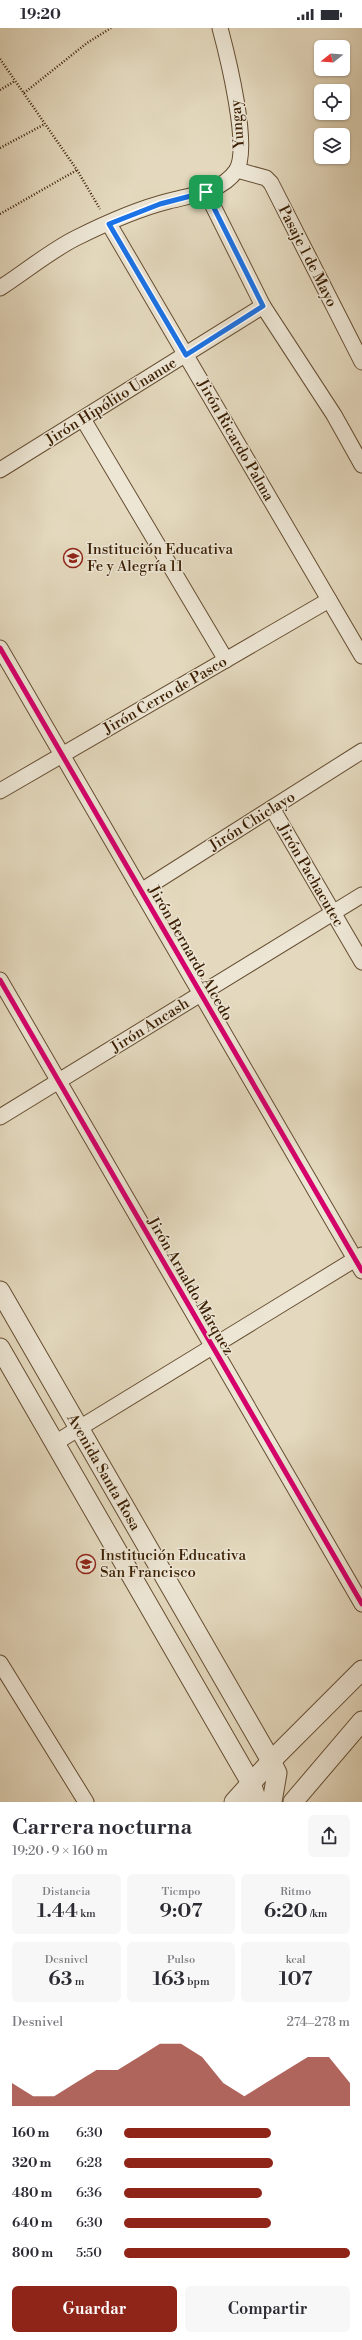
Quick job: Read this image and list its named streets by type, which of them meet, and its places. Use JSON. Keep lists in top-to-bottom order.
{
  "streets": {
    "street": [
      "Yungay",
      "Pasaje 1 de Mayo",
      "Jirón Hipólito Unanue",
      "Jirón Ricardo Palma",
      "Jirón Cerro de Pasco",
      "Jirón Chiclayo",
      "Jirón Pachacutec",
      "Jirón Bernardo Alcedo",
      "Jirón Ancash",
      "Jirón Arnaldo Márquez",
      "Avenida Santa Rosa"
    ]
  },
  "crossings": [
    ["Yungay", "Pasaje 1 de Mayo"],
    ["Yungay", "Jirón Ricardo Palma"],
    ["Jirón Hipólito Unanue", "Jirón Ricardo Palma"],
    ["Jirón Ricardo Palma", "Jirón Cerro de Pasco"],
    ["Jirón Cerro de Pasco", "Jirón Bernardo Alcedo"],
    ["Jirón Chiclayo", "Jirón Pachacutec"],
    ["Jirón Chiclayo", "Jirón Bernardo Alcedo"],
    ["Jirón Pachacutec", "Jirón Ancash"],
    ["Jirón Bernardo Alcedo", "Jirón Ancash"],
    ["Jirón Ancash", "Jirón Arnaldo Márquez"]
  ],
  "places": {
    "school or university": ["Institución Educativa Fe y Alegría 11", "Institución Educativa San Francisco"]
  },
  "north": "left",
  "page": {
    "status": "19:20",
    "heading": ["Carrera nocturna", "19:20 · 9 × 160 m"],
    "stats": [
      ["Distancia", "1.44 km"],
      ["Tiempo", "9:07"],
      ["Ritmo", "6:20 /km"],
      ["Desnivel", "63 m"],
      ["Pulso", "163 bpm"],
      ["kcal", "107"]
    ],
    "chart": ["Desnivel", "274–278 m"],
    "list": [
      {
        "name": "160 m",
        "note": "6:30"
      },
      {
        "name": "320 m",
        "note": "6:28"
      },
      {
        "name": "480 m",
        "note": "6:36"
      },
      {
        "name": "640 m",
        "note": "6:30"
      },
      {
        "name": "800 m",
        "note": "5:50"
      }
    ],
    "buttons": ["Guardar", "Compartir"]
  }
}
